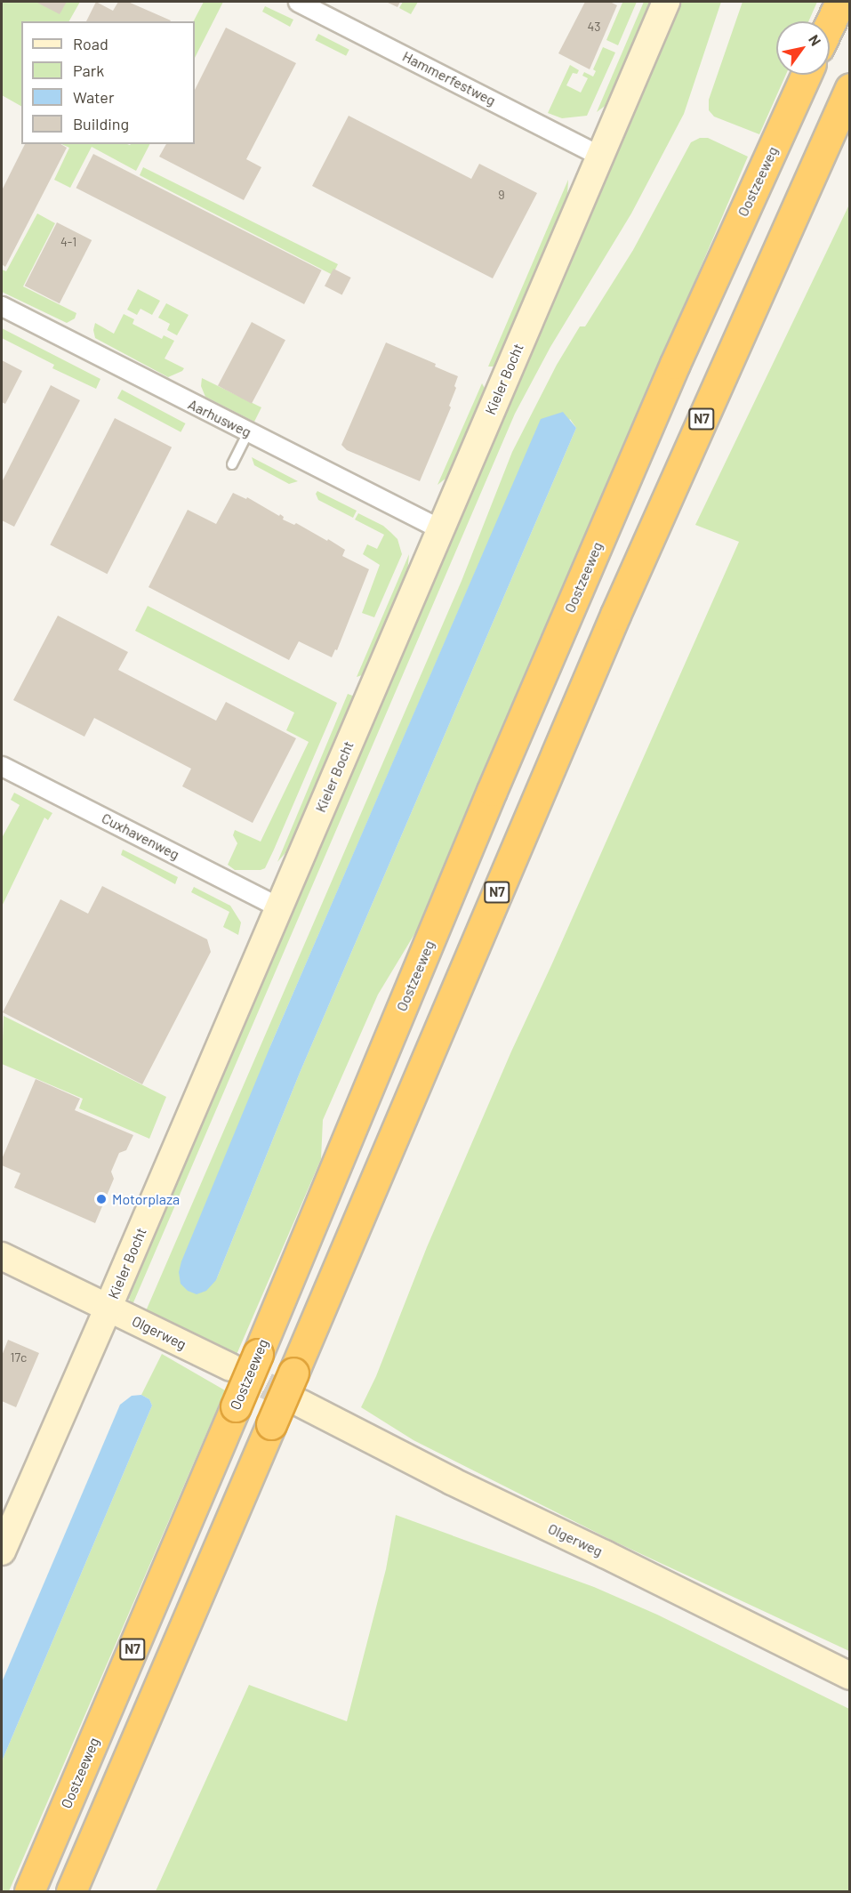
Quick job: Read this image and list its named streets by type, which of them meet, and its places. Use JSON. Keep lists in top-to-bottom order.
{
  "streets": {
    "highway": ["Oostzeeweg", "N7"],
    "street": [
      "Hammerfestweg",
      "Kieler Bocht",
      "Aarhusweg",
      "Cuxhavenweg",
      "Olgerweg"
    ]
  },
  "crossings": [
    ["Hammerfestweg", "Kieler Bocht"],
    ["Kieler Bocht", "Aarhusweg"],
    ["Kieler Bocht", "Cuxhavenweg"],
    ["Kieler Bocht", "Olgerweg"]
  ],
  "places": ["Motorplaza"],
  "house_numbers": [
    "43",
    "9",
    "4-1",
    "17c"
  ],
  "legend": [
    "Road",
    "Park",
    "Water",
    "Building"
  ],
  "north": "top right"
}
